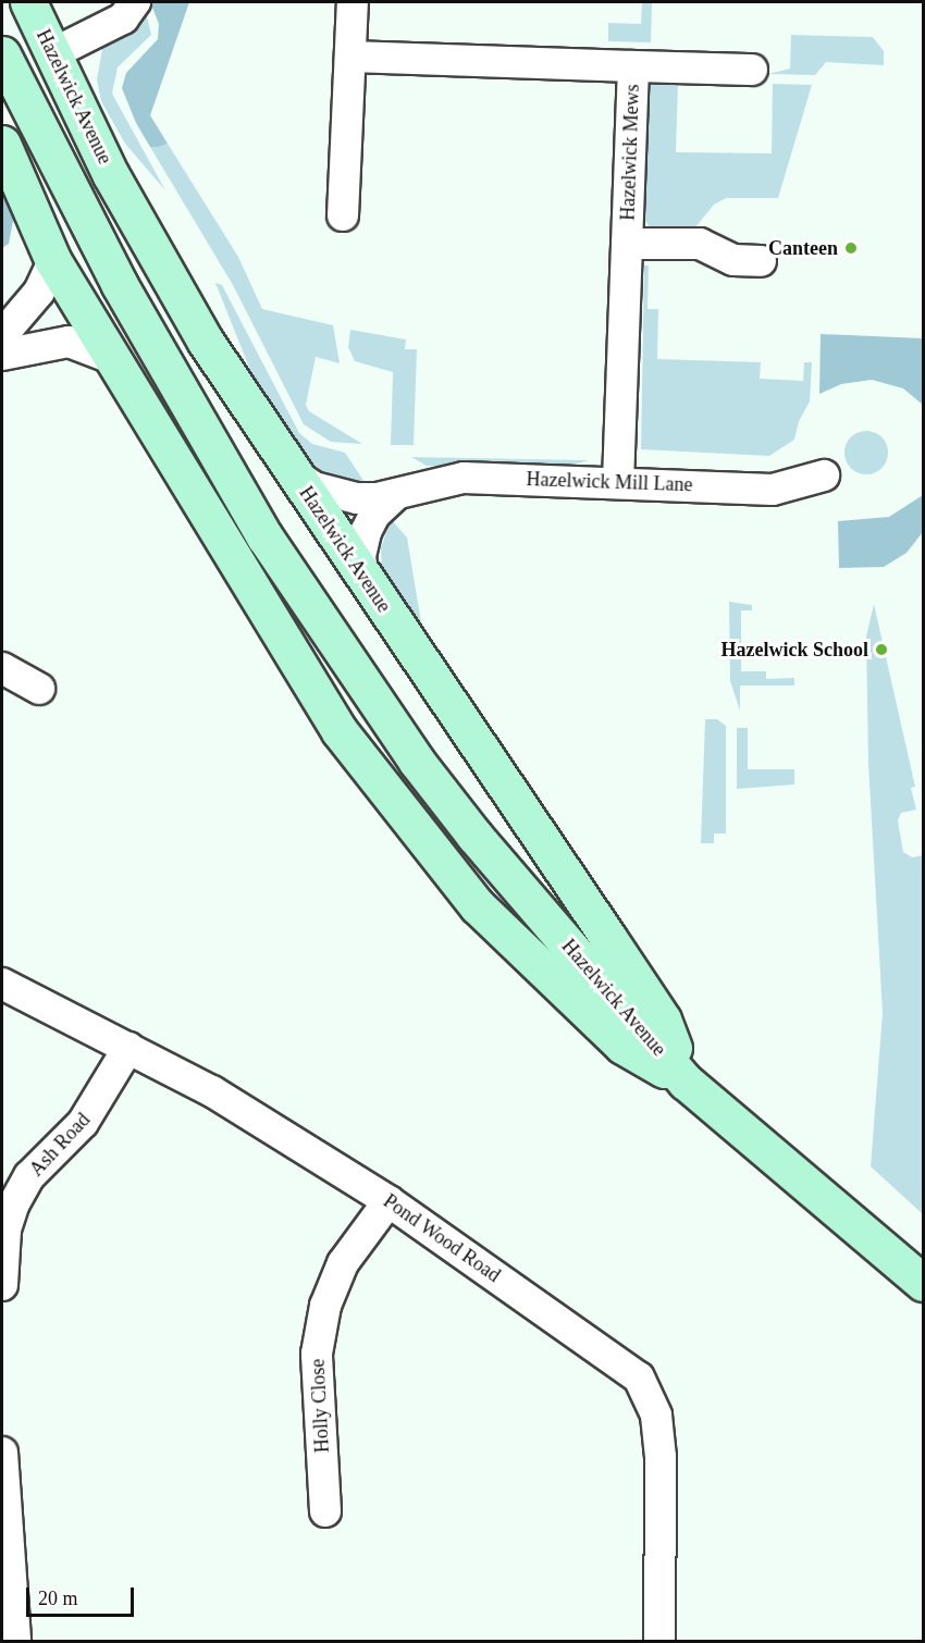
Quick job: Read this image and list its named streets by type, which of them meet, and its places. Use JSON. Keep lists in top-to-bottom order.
{
  "streets": {
    "street": [
      "Hazelwick Avenue",
      "Hazelwick Mews",
      "Hazelwick Mill Lane",
      "Ash Road",
      "Pond Wood Road",
      "Holly Close"
    ]
  },
  "crossings": [
    ["Hazelwick Avenue", "Hazelwick Mill Lane"],
    ["Hazelwick Mews", "Hazelwick Mill Lane"],
    ["Ash Road", "Pond Wood Road"],
    ["Pond Wood Road", "Holly Close"]
  ],
  "places": ["Canteen", "Hazelwick School"],
  "scale_bar": "20 m"
}
